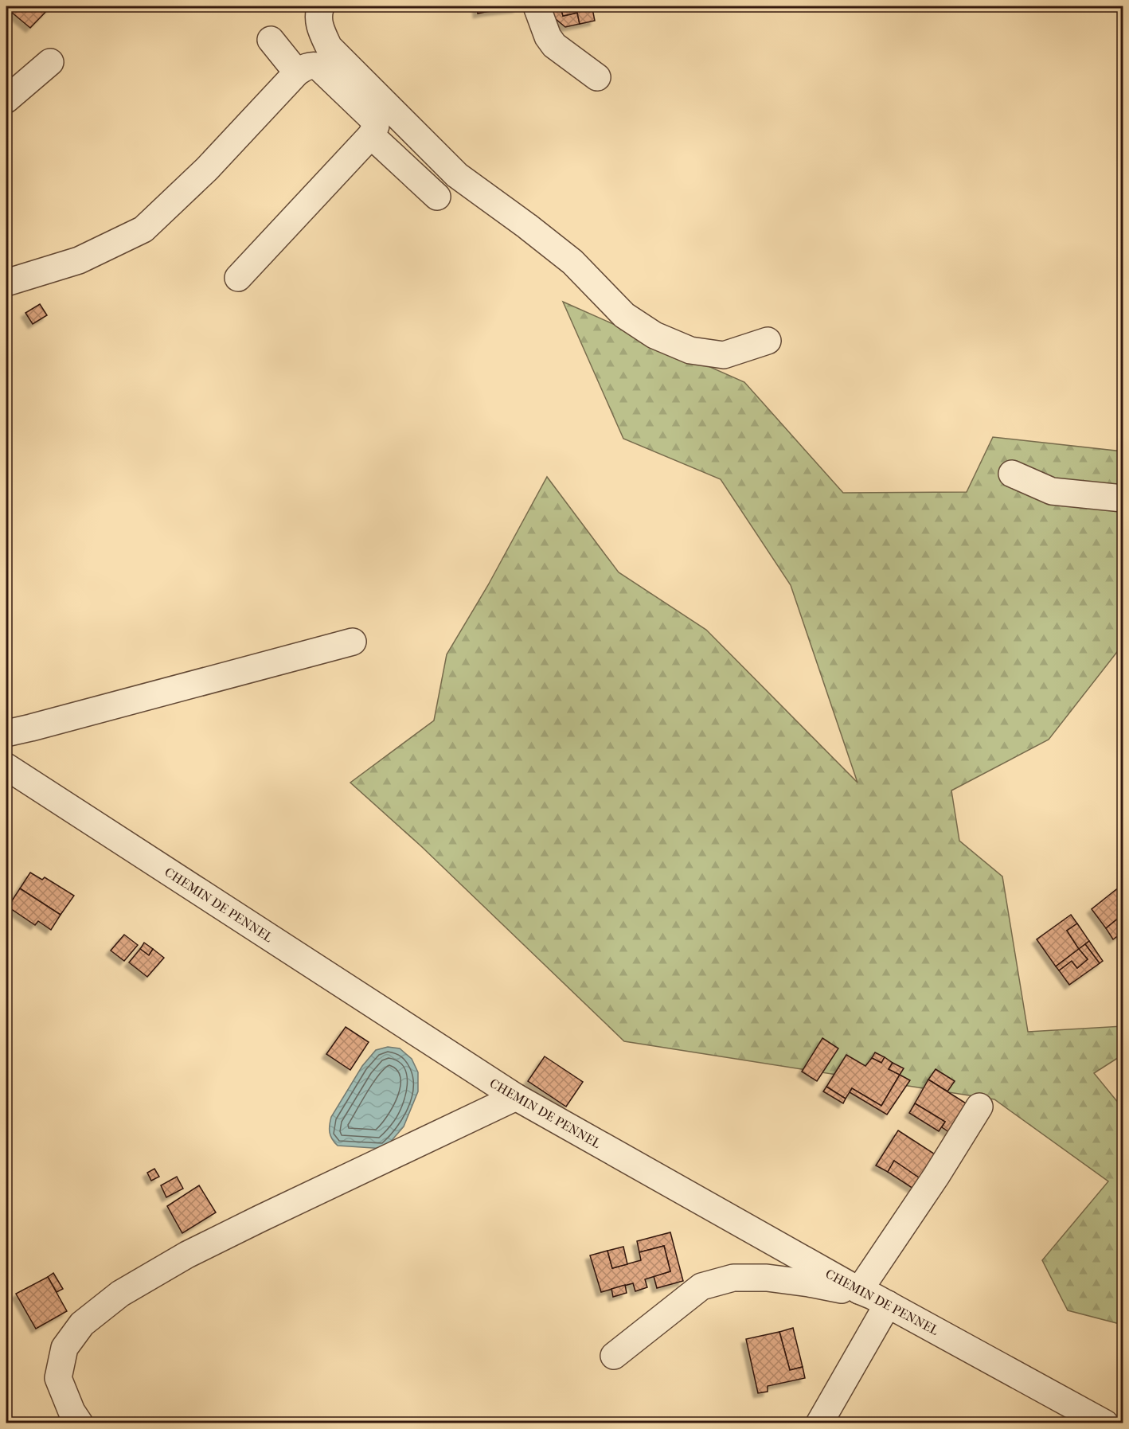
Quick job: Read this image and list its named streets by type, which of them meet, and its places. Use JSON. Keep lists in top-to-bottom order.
{
  "streets": {
    "street": ["CHEMIN DE PENNEL"]
  }
}
